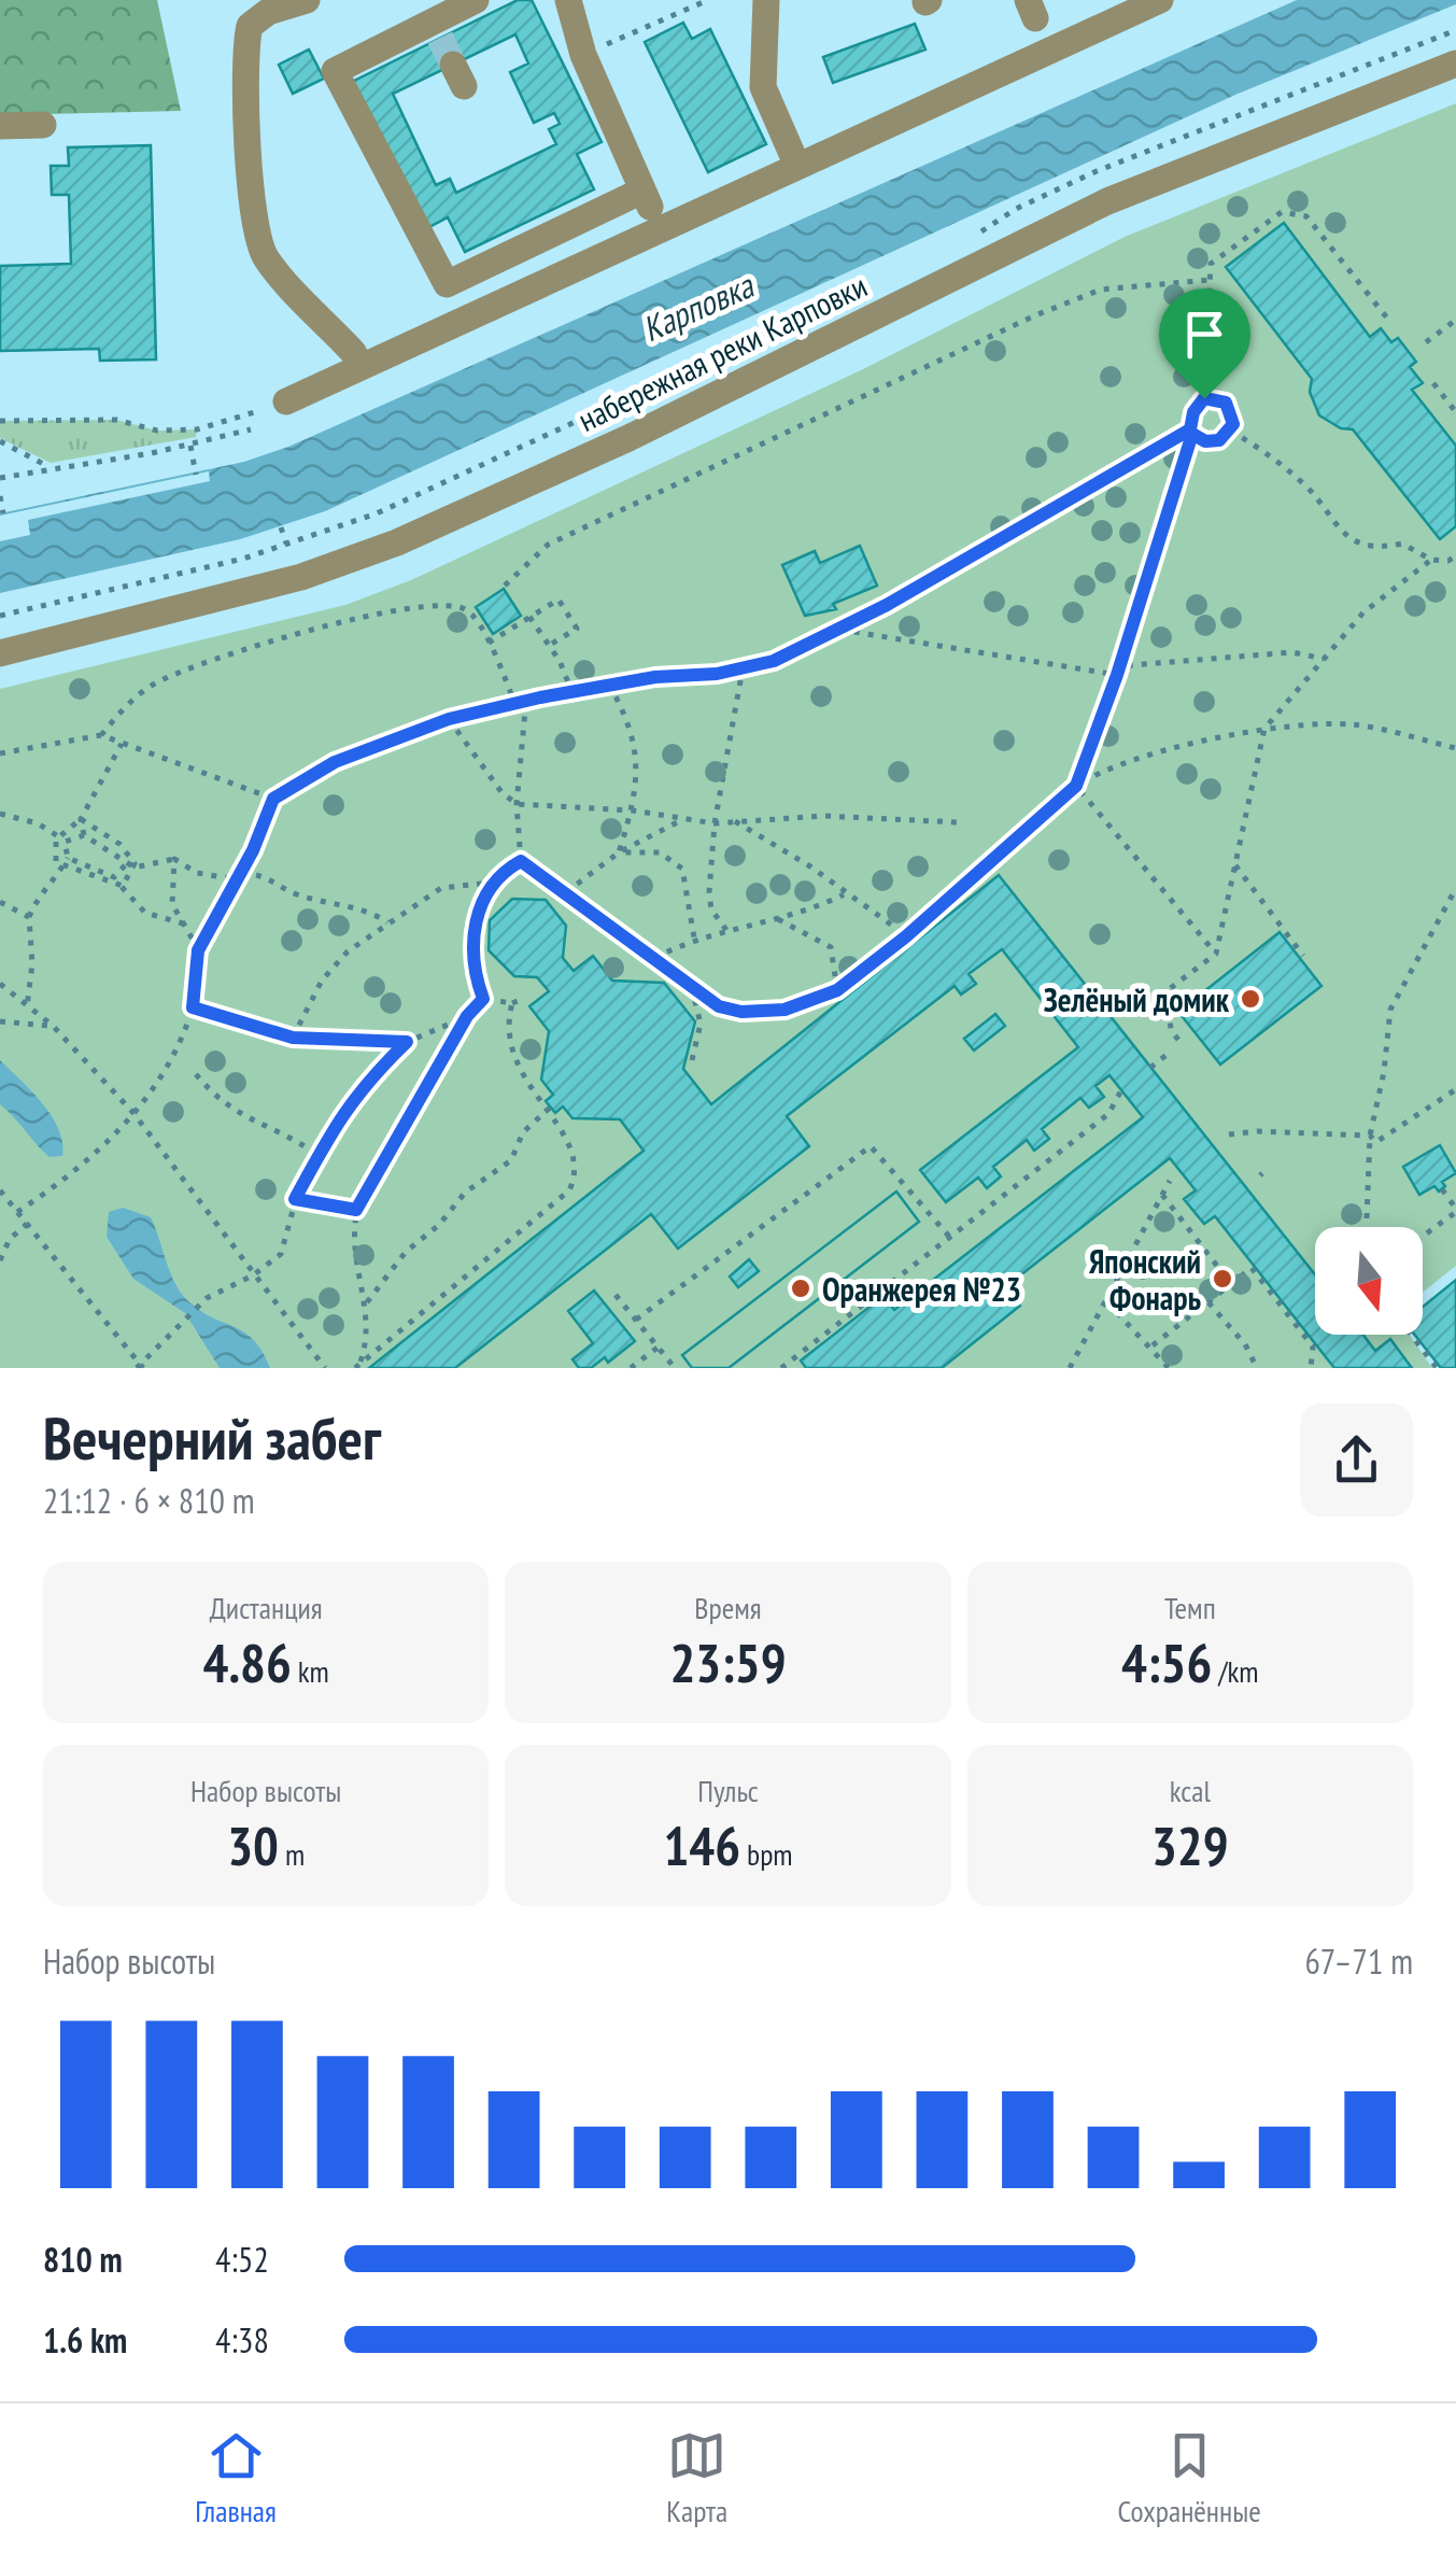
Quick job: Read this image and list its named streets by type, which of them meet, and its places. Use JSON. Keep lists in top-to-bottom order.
{
  "streets": {
    "street": ["набережная реки Карповки"]
  },
  "water": ["Карповка"],
  "places": ["Зелёный домик", "Японский Фонарь", "Оранжерея №23"],
  "north": "bottom",
  "page": {
    "heading": ["Вечерний забег", "21:12 · 6 × 810 m"],
    "stats": [
      ["Дистанция", "4.86 km"],
      ["Время", "23:59"],
      ["Темп", "4:56 /km"],
      ["Набор высоты", "30 m"],
      ["Пульс", "146 bpm"],
      ["kcal", "329"]
    ],
    "chart": ["Набор высоты", "67–71 m"],
    "list": [
      {
        "name": "810 m",
        "note": "4:52"
      },
      {
        "name": "1.6 km",
        "note": "4:38"
      }
    ],
    "tabs": ["Главная", "Карта", "Сохранённые"]
  }
}
